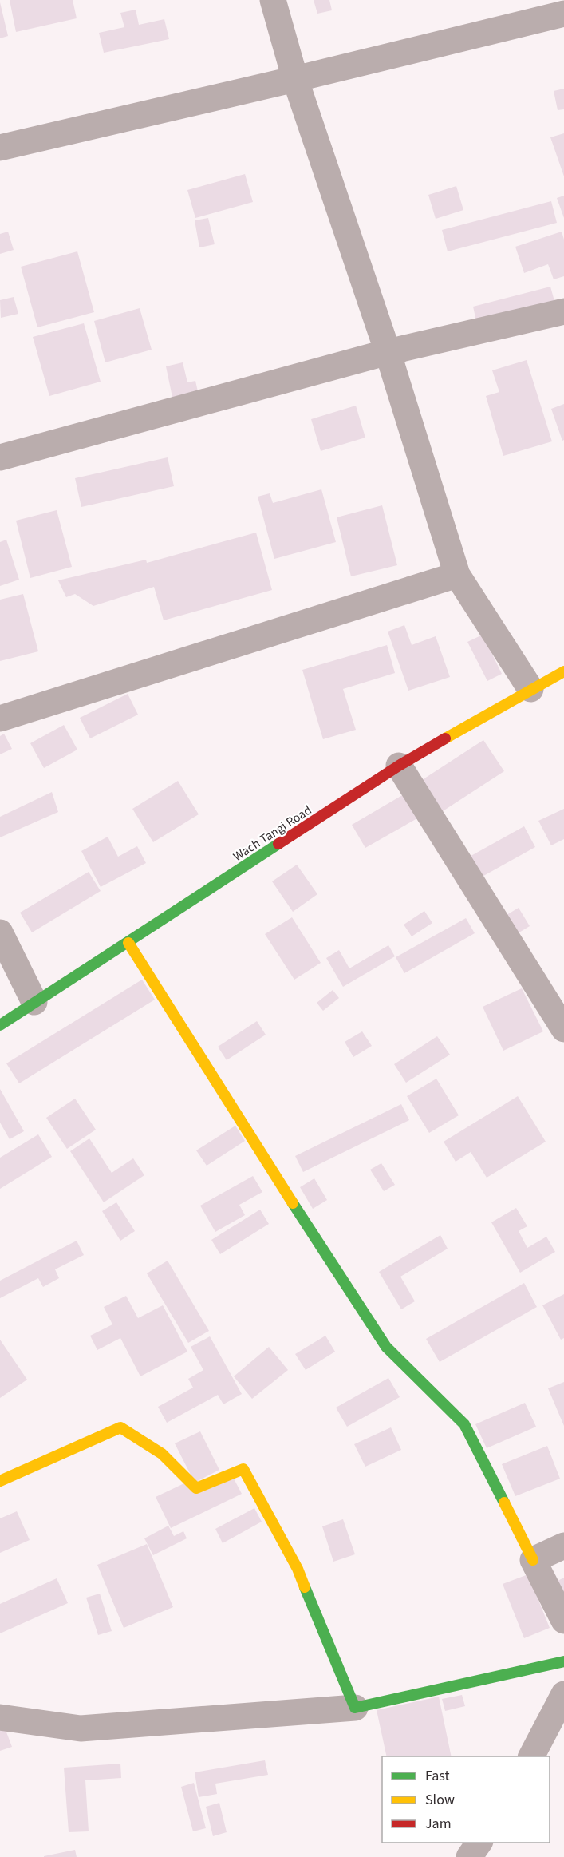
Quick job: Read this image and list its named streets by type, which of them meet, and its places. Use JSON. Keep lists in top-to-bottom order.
{
  "streets": {
    "street": ["Wach Tangi Road"]
  },
  "legend": ["Fast", "Slow", "Jam"]
}
